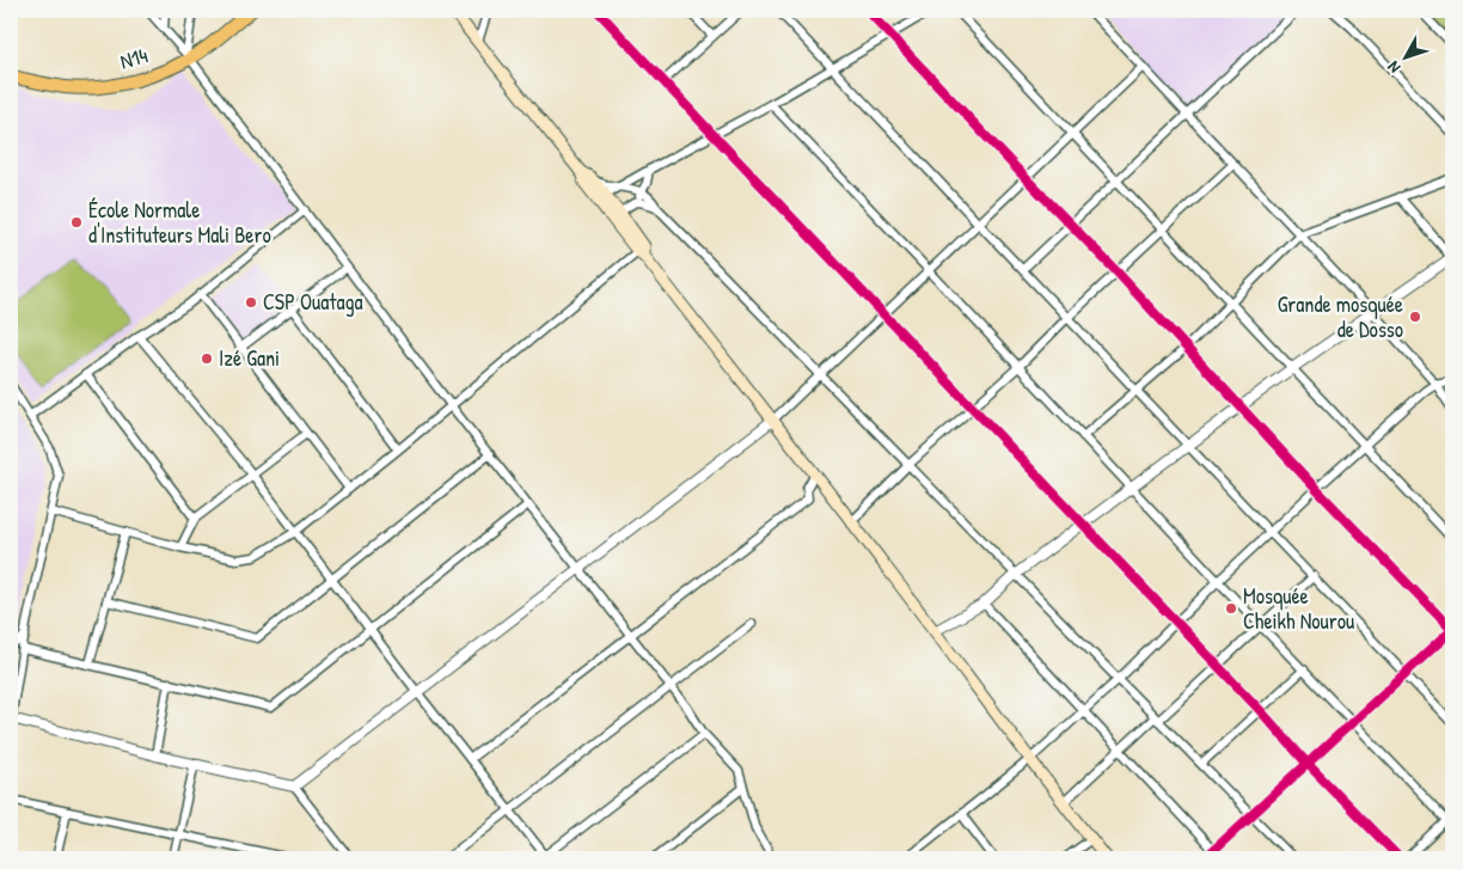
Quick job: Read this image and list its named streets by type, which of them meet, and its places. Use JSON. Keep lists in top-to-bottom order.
{
  "streets": {
    "main road": ["N14"]
  },
  "places": [
    "École Normale d'Instituteurs Mali Bero",
    "CSP Ouataga",
    "Grande mosquée de Dosso",
    "Izé Gani",
    "Mosquée Cheikh Nourou"
  ],
  "north": "bottom left"
}
